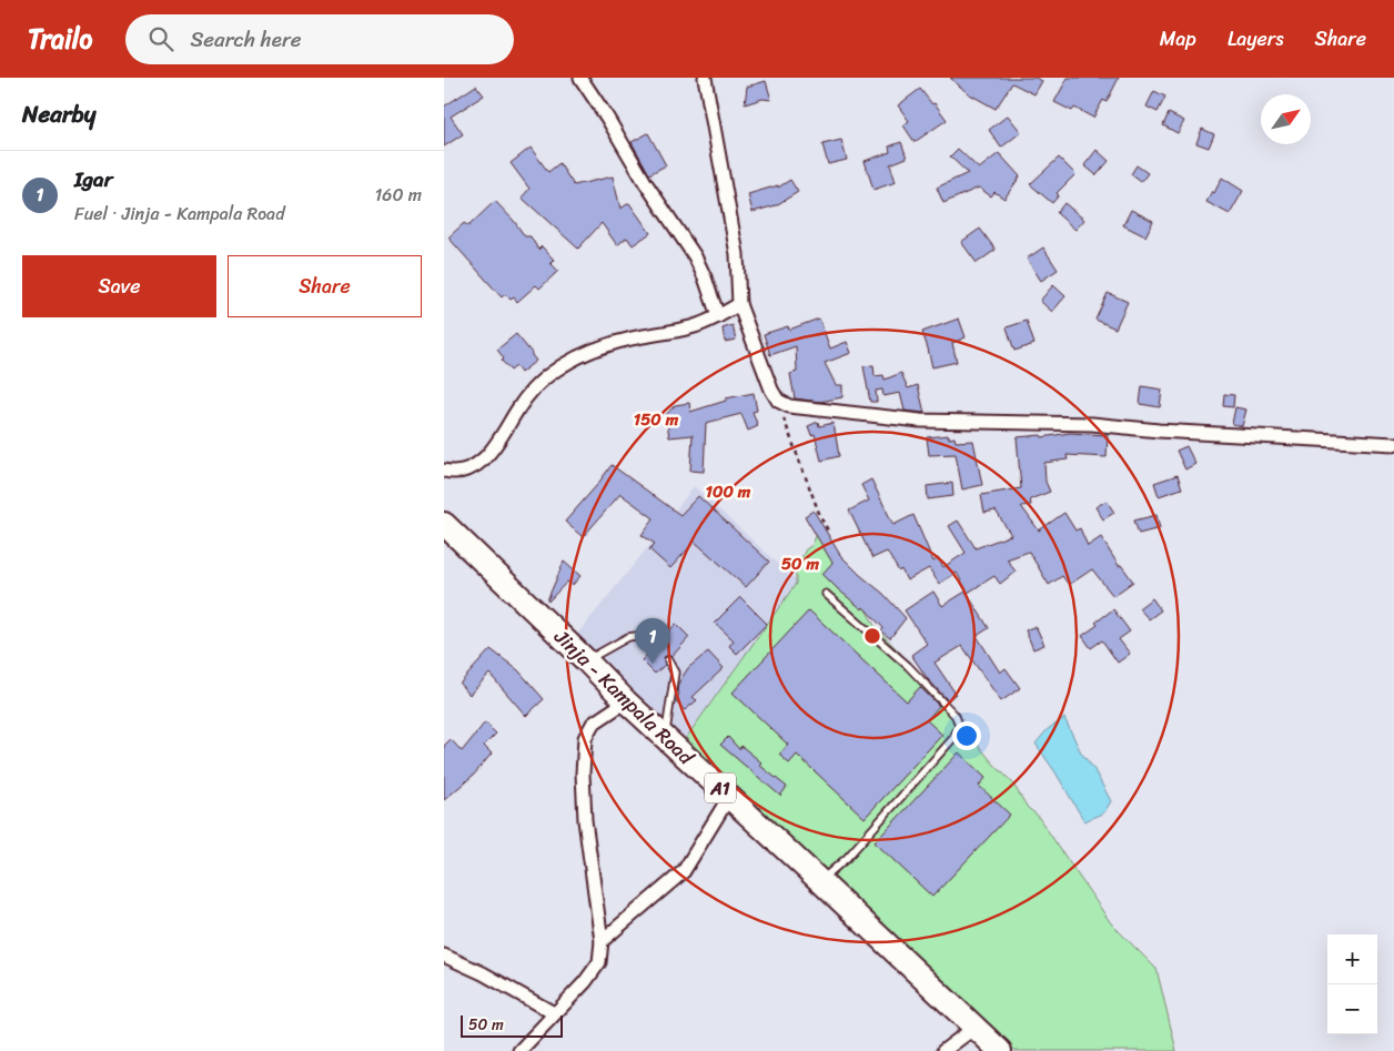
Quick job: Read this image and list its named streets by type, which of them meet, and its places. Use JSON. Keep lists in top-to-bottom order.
{
  "streets": {
    "highway": ["Jinja - Kampala Road", "A1"]
  },
  "scale_bar": "50 m",
  "north": "top right",
  "page": {
    "header": "Trailo",
    "search": "Search here",
    "nav": ["Map", "Layers", "Share"],
    "heading": "Nearby",
    "list": [
      {
        "mark": "1",
        "name": "Igar",
        "note": "Fuel · Jinja - Kampala Road",
        "value": "160 m"
      }
    ],
    "buttons": ["Save", "Share"],
    "pins": "1",
    "map_buttons": ["+", "−"],
    "scale": "50 m"
  },
  "rings": ["150 m", "100 m", "50 m"]
}
